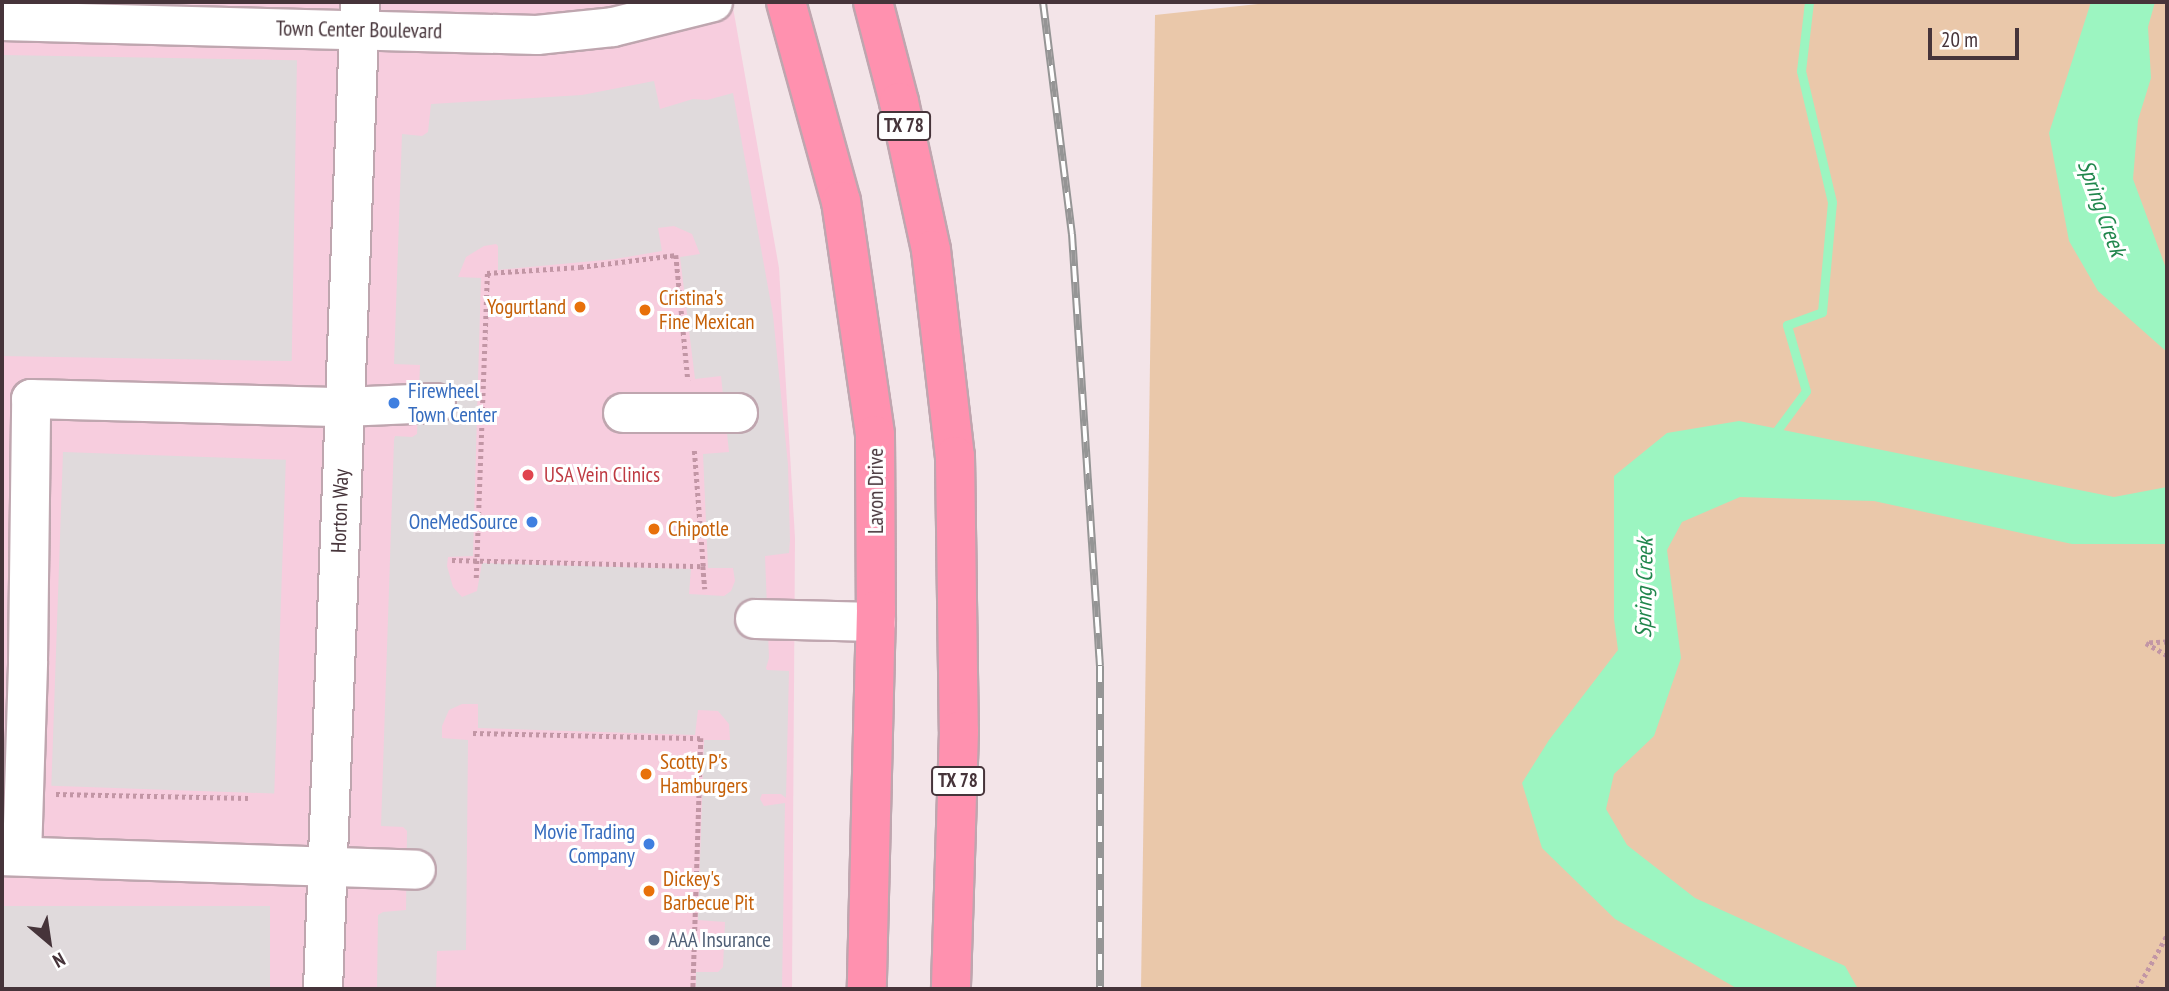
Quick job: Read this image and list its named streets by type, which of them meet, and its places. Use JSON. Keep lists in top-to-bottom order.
{
  "streets": {
    "main road": ["TX 78", "Lavon Drive"],
    "street": ["Town Center Boulevard", "Horton Way"]
  },
  "crossings": [
    ["Town Center Boulevard", "Horton Way"]
  ],
  "water": ["Spring Creek"],
  "places": [
    "Yogurtland",
    "Cristina's Fine Mexican",
    "Firewheel Town Center",
    "USA Vein Clinics",
    "OneMedSource",
    "Chipotle",
    "Scotty P's Hamburgers",
    "Movie Trading Company",
    "Dickey's Barbecue Pit",
    "AAA Insurance"
  ],
  "scale_bar": "20 m",
  "north": "bottom right"
}
